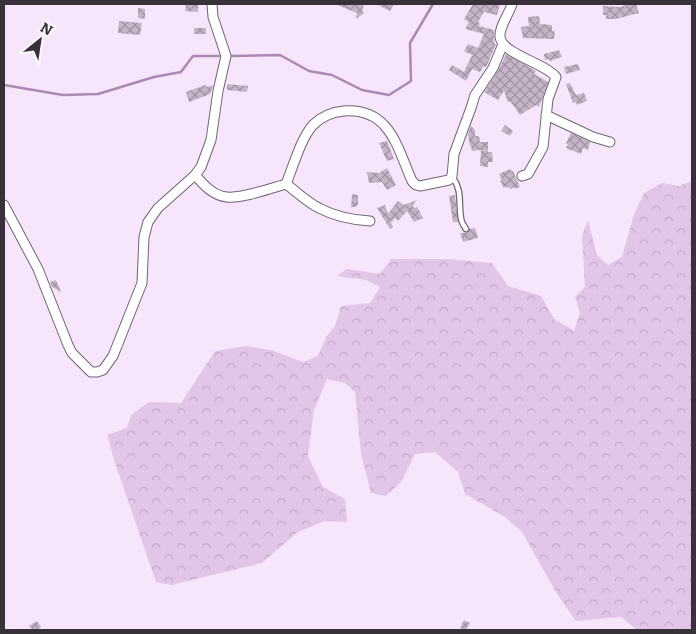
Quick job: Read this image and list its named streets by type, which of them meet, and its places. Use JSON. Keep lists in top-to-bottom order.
{
  "north": "top right"
}
